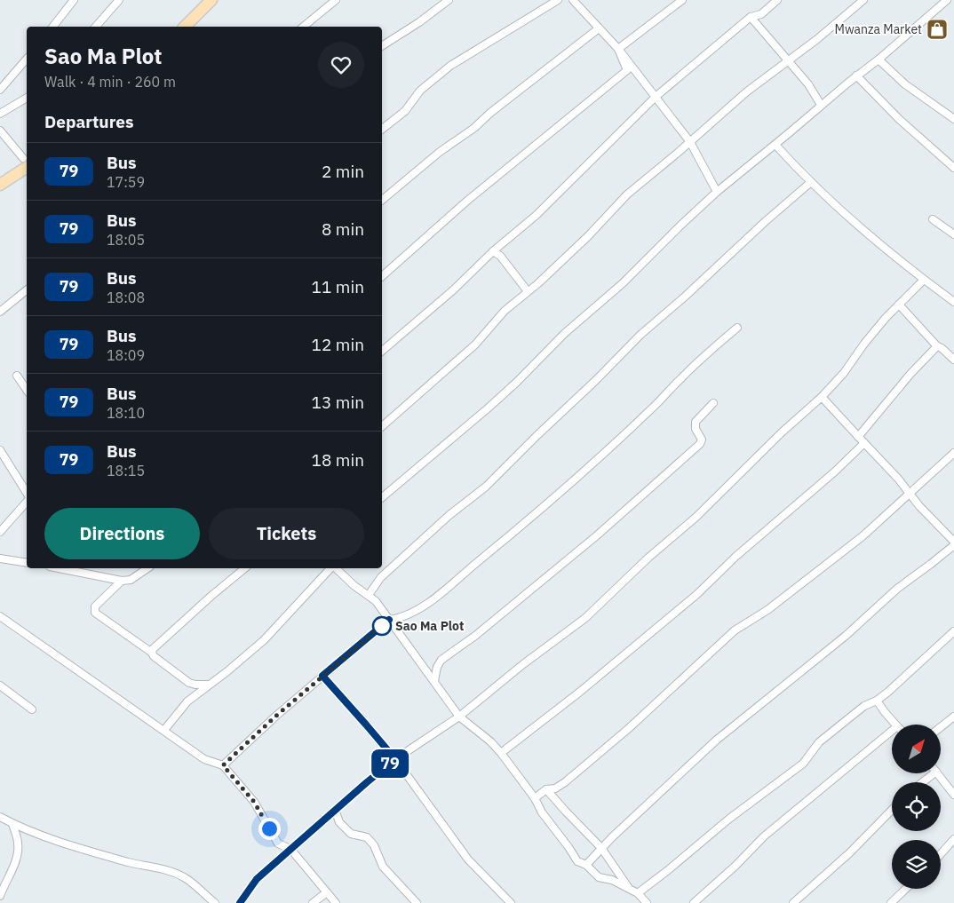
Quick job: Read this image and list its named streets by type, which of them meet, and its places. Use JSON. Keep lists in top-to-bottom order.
{
  "places": {
    "shop": ["Mwanza Market"],
    "other": ["Sao Ma Plot"]
  },
  "lines": ["bus line 79"],
  "north": "top right",
  "page": {
    "on_map": "79",
    "heading": [
      ["Sao Ma Plot", "Walk · 4 min · 260 m"],
      "Departures"
    ],
    "list": [
      {
        "mark": "79",
        "name": "Bus",
        "note": "17:59",
        "value": "2 min"
      },
      {
        "mark": "79",
        "name": "Bus",
        "note": "18:05",
        "value": "8 min"
      },
      {
        "mark": "79",
        "name": "Bus",
        "note": "18:08",
        "value": "11 min"
      },
      {
        "mark": "79",
        "name": "Bus",
        "note": "18:09",
        "value": "12 min"
      },
      {
        "mark": "79",
        "name": "Bus",
        "note": "18:10",
        "value": "13 min"
      },
      {
        "mark": "79",
        "name": "Bus",
        "note": "18:15",
        "value": "18 min"
      }
    ],
    "buttons": ["Directions", "Tickets"]
  }
}
